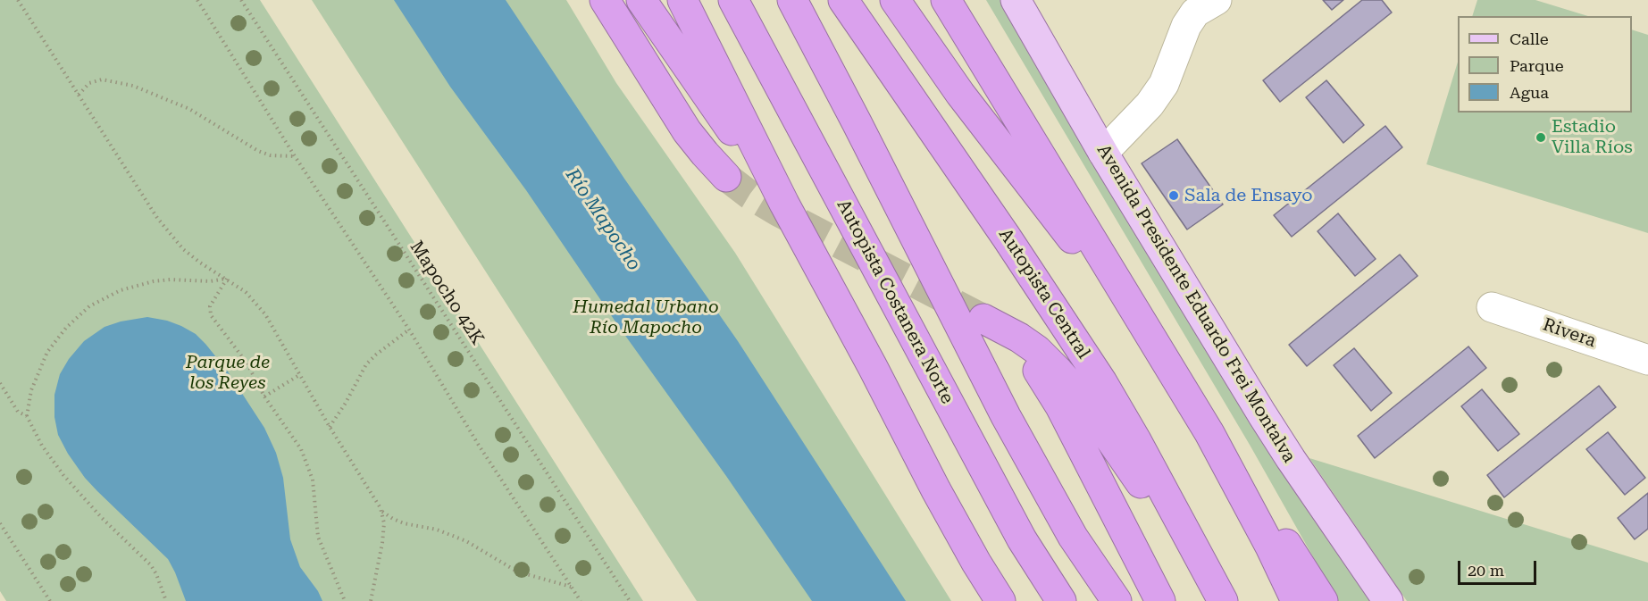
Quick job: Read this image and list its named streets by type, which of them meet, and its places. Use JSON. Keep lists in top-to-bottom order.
{
  "streets": {
    "highway": ["Autopista Central", "Autopista Costanera Norte"],
    "main road": ["Avenida Presidente Eduardo Frei Montalva"],
    "street": ["Rivera"],
    "path": ["Mapocho 42K"]
  },
  "water": ["Río Mapocho"],
  "parks": ["Humedal Urbano Río Mapocho", "Parque de los Reyes"],
  "places": ["Estadio Villa Ríos", "Sala de Ensayo"],
  "legend": ["Calle", "Parque", "Agua"],
  "scale_bar": "20 m"
}
